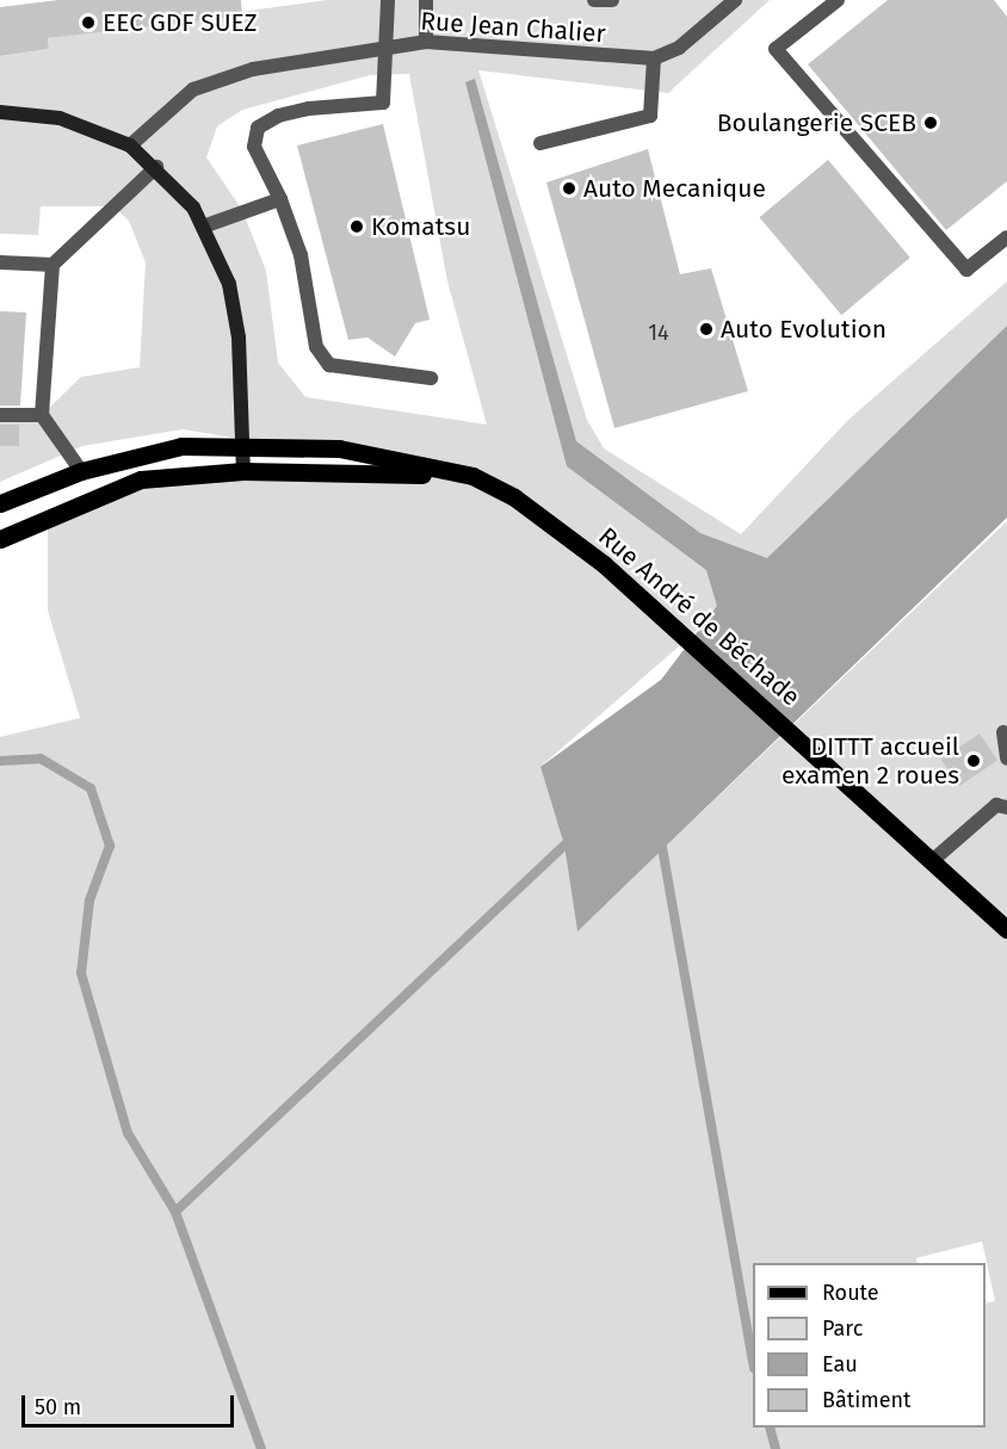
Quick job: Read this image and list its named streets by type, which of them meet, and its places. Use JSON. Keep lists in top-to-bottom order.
{
  "streets": {
    "main road": ["Rue André de Béchade"],
    "street": ["Rue Jean Chalier"]
  },
  "places": [
    "EEC GDF SUEZ",
    "Boulangerie SCEB",
    "Auto Mecanique",
    "Komatsu",
    "Auto Evolution",
    "DITTT accueil examen 2 roues"
  ],
  "house_numbers": ["14"],
  "legend": [
    "Route",
    "Parc",
    "Eau",
    "Bâtiment"
  ],
  "scale_bar": "50 m"
}
